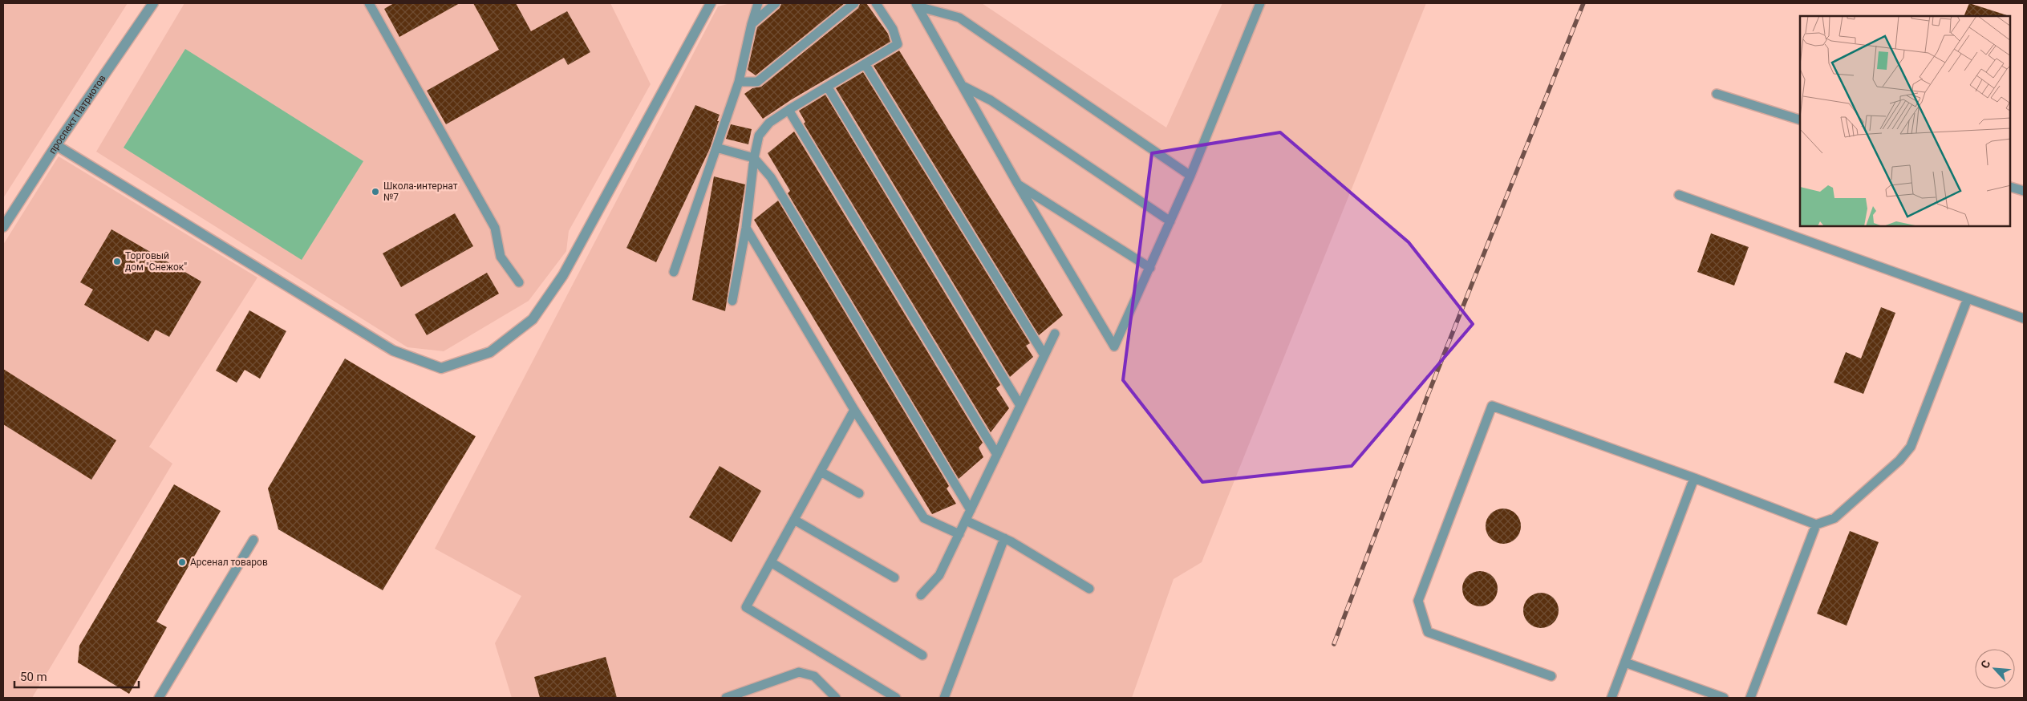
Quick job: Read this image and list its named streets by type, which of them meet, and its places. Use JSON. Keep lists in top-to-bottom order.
{
  "streets": {
    "street": ["проспект Патриотов"]
  },
  "places": ["Школа-интернат №7", "Торговый дом \"Снежок\"", "Арсенал товаров"],
  "scale_bar": "50 m",
  "north": "top left"
}
